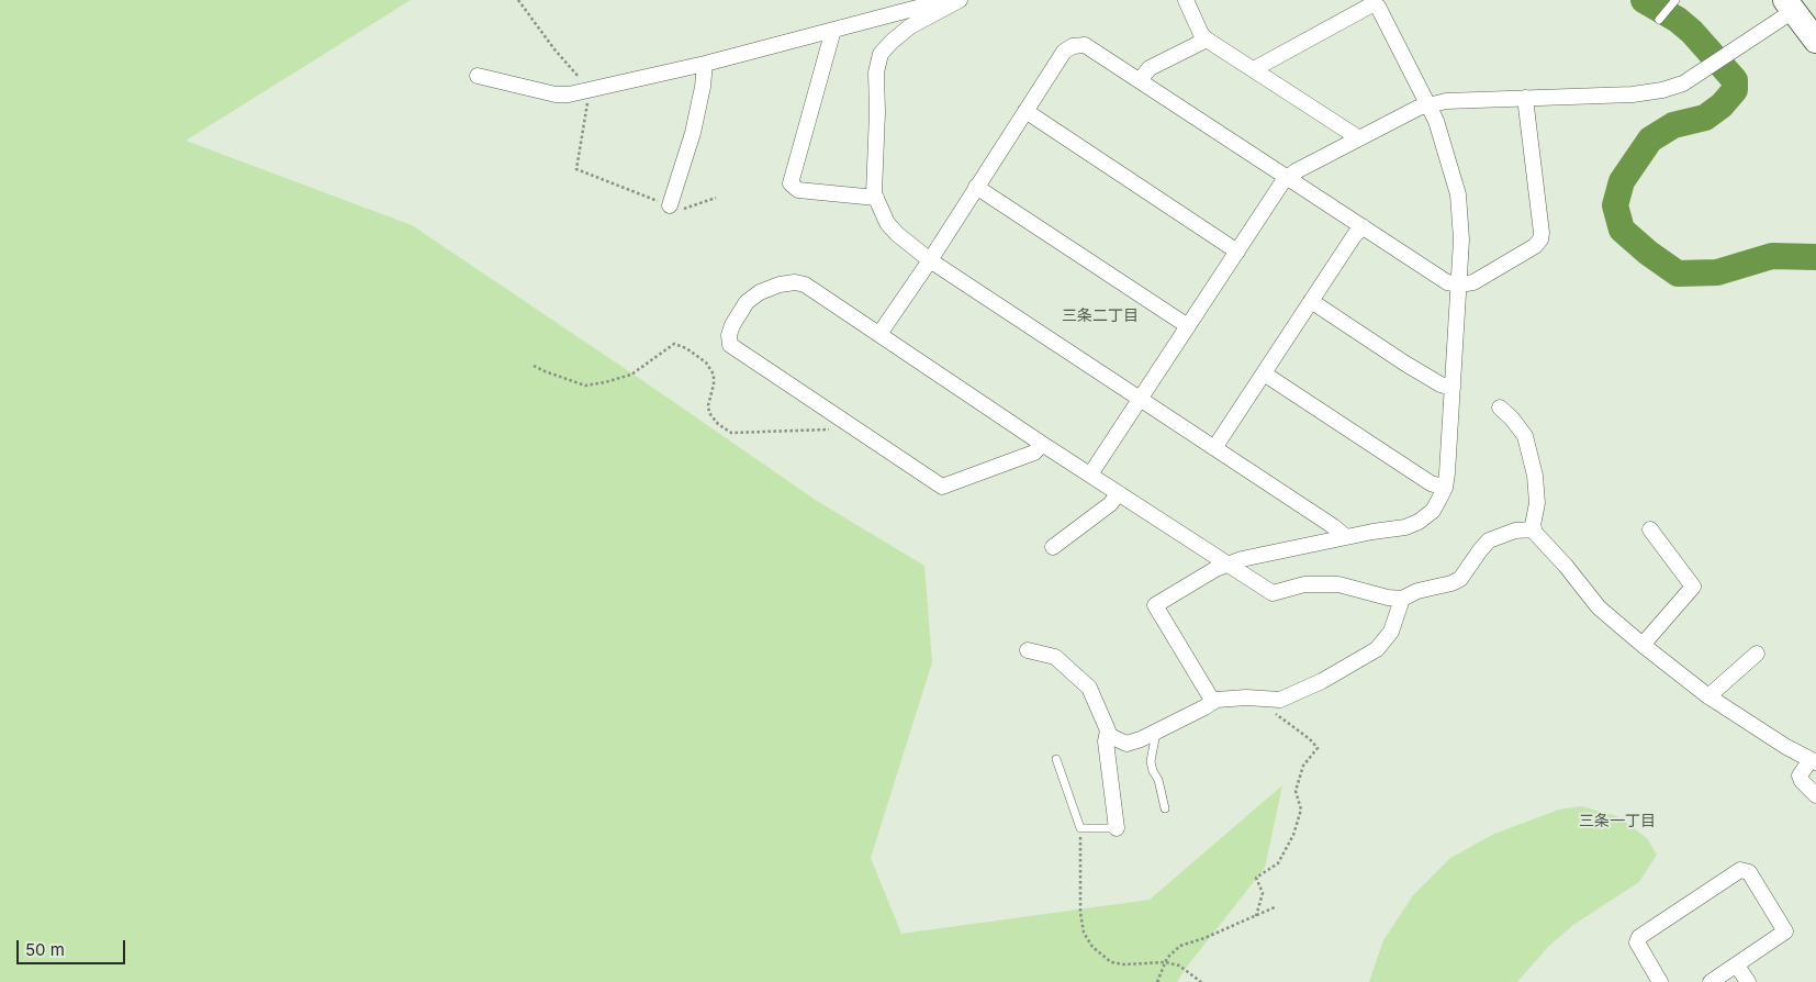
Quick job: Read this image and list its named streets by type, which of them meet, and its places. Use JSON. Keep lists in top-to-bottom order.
{
  "districts": ["三条二丁目", "三条一丁目"],
  "scale_bar": "50 m"
}
